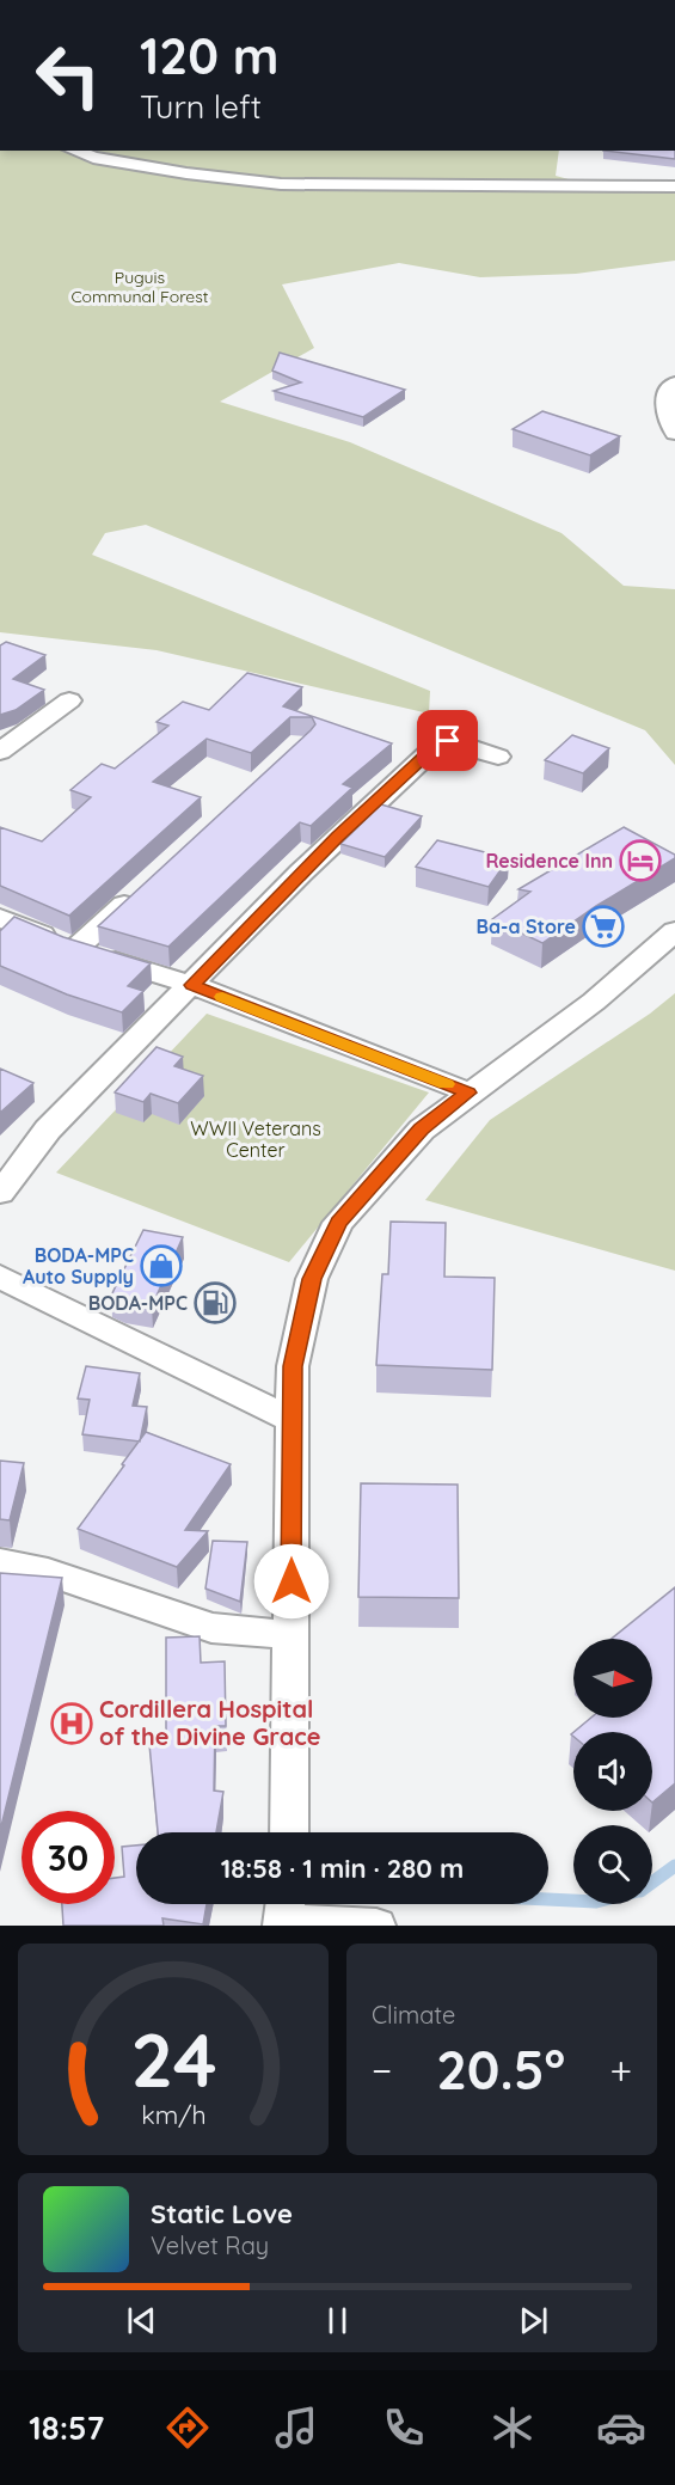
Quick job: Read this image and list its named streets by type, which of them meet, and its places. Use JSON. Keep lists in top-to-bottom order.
{
  "parks": ["Puguis Communal Forest", "WWII Veterans Center"],
  "places": {
    "hotel": ["Residence Inn"],
    "supermarket": ["Ba-a Store"],
    "shop": ["BODA-MPC Auto Supply"],
    "fuel station": ["BODA-MPC"],
    "hospital": ["Cordillera Hospital of the Divine Grace"]
  },
  "north": "right",
  "page": {
    "turn": ["120 m", "Turn left"],
    "limit": "30",
    "trip": "18:58 · 1 min · 280 m",
    "tile": "Climate",
    "heat": ["−", "20.5°", "+"],
    "song": ["Static Love", "Velvet Ray"],
    "tabs": "18:57",
    "gauge": ["24", "km/h"]
  }
}
